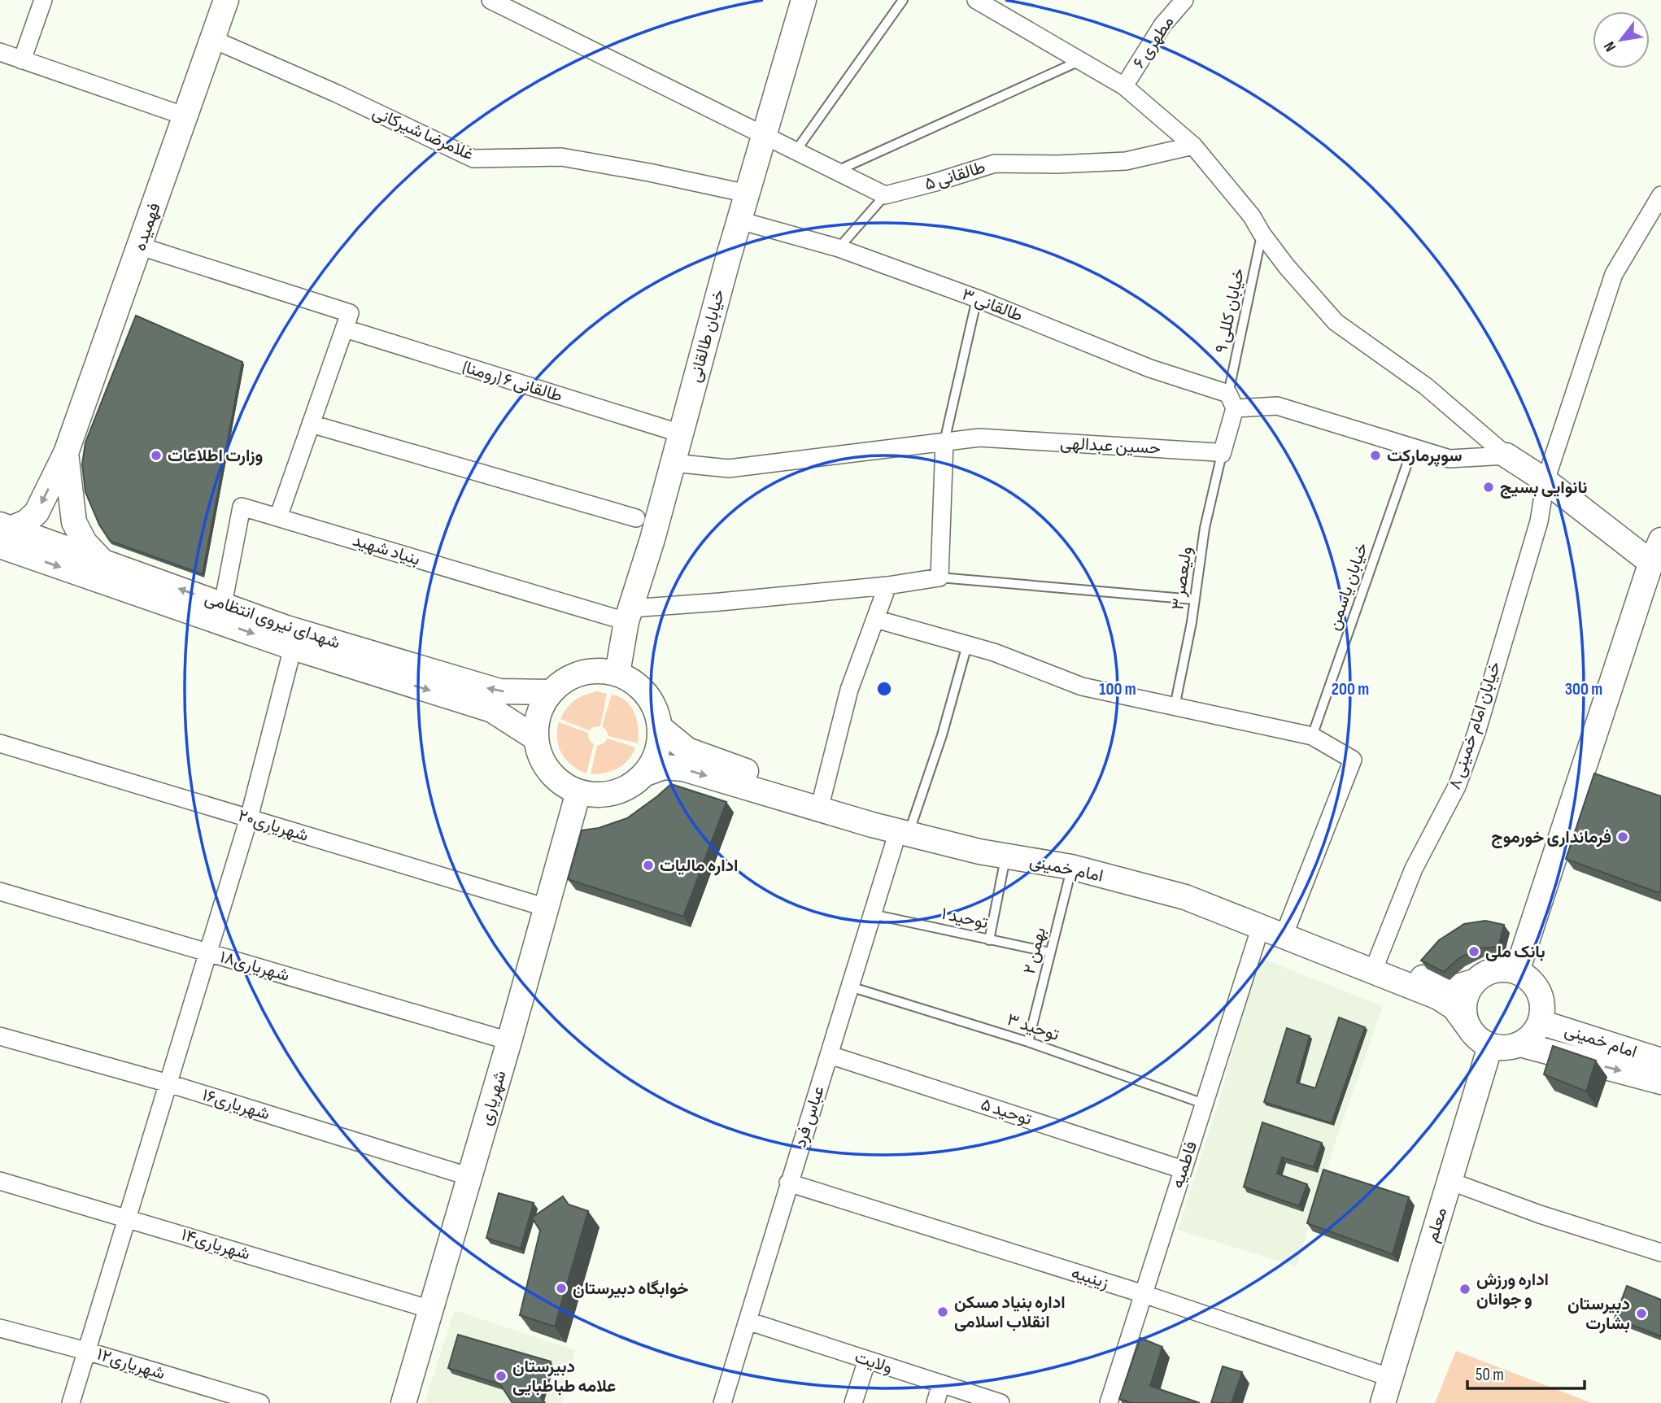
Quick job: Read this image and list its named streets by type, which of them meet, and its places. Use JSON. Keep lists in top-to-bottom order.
{
  "streets": {
    "main road": [
      "فهمیده",
      "خیابان طالقانی",
      "شهدای نیروی انتظامی",
      "امام خمینی",
      "شهریاری",
      "معلم"
    ],
    "street": [
      "مطهری ۶",
      "غلامرضا شیرکانی",
      "طالقانی ۵",
      "طالقانی ۳",
      "طالقانی ۶ (رومنا)",
      "حسین عبدالهی",
      "بنیاد شهید",
      "خیابان امام خمینی ۸",
      "شهریاری۲۰",
      "شهریاری۱۸",
      "شهریاری۱۶",
      "توحید ۵",
      "عباس فرد",
      "فاطمیه",
      "شهریاری۱۴",
      "زینبیه",
      "ولایت",
      "شهریاری۱۲"
    ],
    "lane": [
      "خیابان کللی ۹",
      "ولیعصر ۳",
      "خیابان یاسمن",
      "توحید ۱",
      "بهمن ۲",
      "توحید ۳"
    ]
  },
  "crossings": [
    ["غلامرضا شیرکانی", "فهمیده"],
    ["غلامرضا شیرکانی", "خیابان طالقانی"],
    ["فهمیده", "شهدای نیروی انتظامی"],
    ["طالقانی ۳", "خیابان کللی ۹"],
    ["طالقانی ۳", "خیابان طالقانی"],
    ["خیابان طالقانی", "طالقانی ۶ (رومنا)"],
    ["خیابان طالقانی", "حسین عبدالهی"],
    ["خیابان طالقانی", "بنیاد شهید"],
    ["خیابان طالقانی", "شهدای نیروی انتظامی"],
    ["خیابان طالقانی", "امام خمینی"],
    ["خیابان طالقانی", "شهریاری"],
    ["حسین عبدالهی", "ولیعصر ۳"],
    ["بنیاد شهید", "شهدای نیروی انتظامی"],
    ["شهدای نیروی انتظامی", "امام خمینی"],
    ["شهدای نیروی انتظامی", "شهریاری"],
    ["خیابان امام خمینی ۸", "امام خمینی"],
    ["شهریاری۲۰", "شهریاری"],
    ["امام خمینی", "بهمن ۲"],
    ["امام خمینی", "شهریاری"],
    ["امام خمینی", "عباس فرد"],
    ["امام خمینی", "فاطمیه"],
    ["امام خمینی", "معلم"],
    ["توحید ۱", "بهمن ۲"],
    ["توحید ۱", "عباس فرد"],
    ["بهمن ۲", "توحید ۳"],
    ["شهریاری۱۸", "شهریاری"],
    ["توحید ۳", "عباس فرد"],
    ["توحید ۳", "فاطمیه"],
    ["شهریاری", "شهریاری۱۶"],
    ["شهریاری", "شهریاری۱۴"],
    ["توحید ۵", "عباس فرد"],
    ["توحید ۵", "فاطمیه"],
    ["عباس فرد", "زینبیه"],
    ["عباس فرد", "ولایت"],
    ["فاطمیه", "زینبیه"],
    ["معلم", "زینبیه"]
  ],
  "places": [
    "وزارت اطلاعات",
    "سوپرمارکت",
    "نانوایی بسیج",
    "فرمانداری خورموج",
    "اداره مالیات",
    "بانک ملی",
    "خوابگاه دبیرستان",
    "اداره ورزش و جوانان",
    "اداره بنیاد مسکن انقلاب اسلامی",
    "دبیرستان بشارت",
    "دبیرستان علامه طباطبایی"
  ],
  "scale_bar": "50 m",
  "north": "bottom left",
  "rings": ["100 m", "200 m", "300 m"]
}
